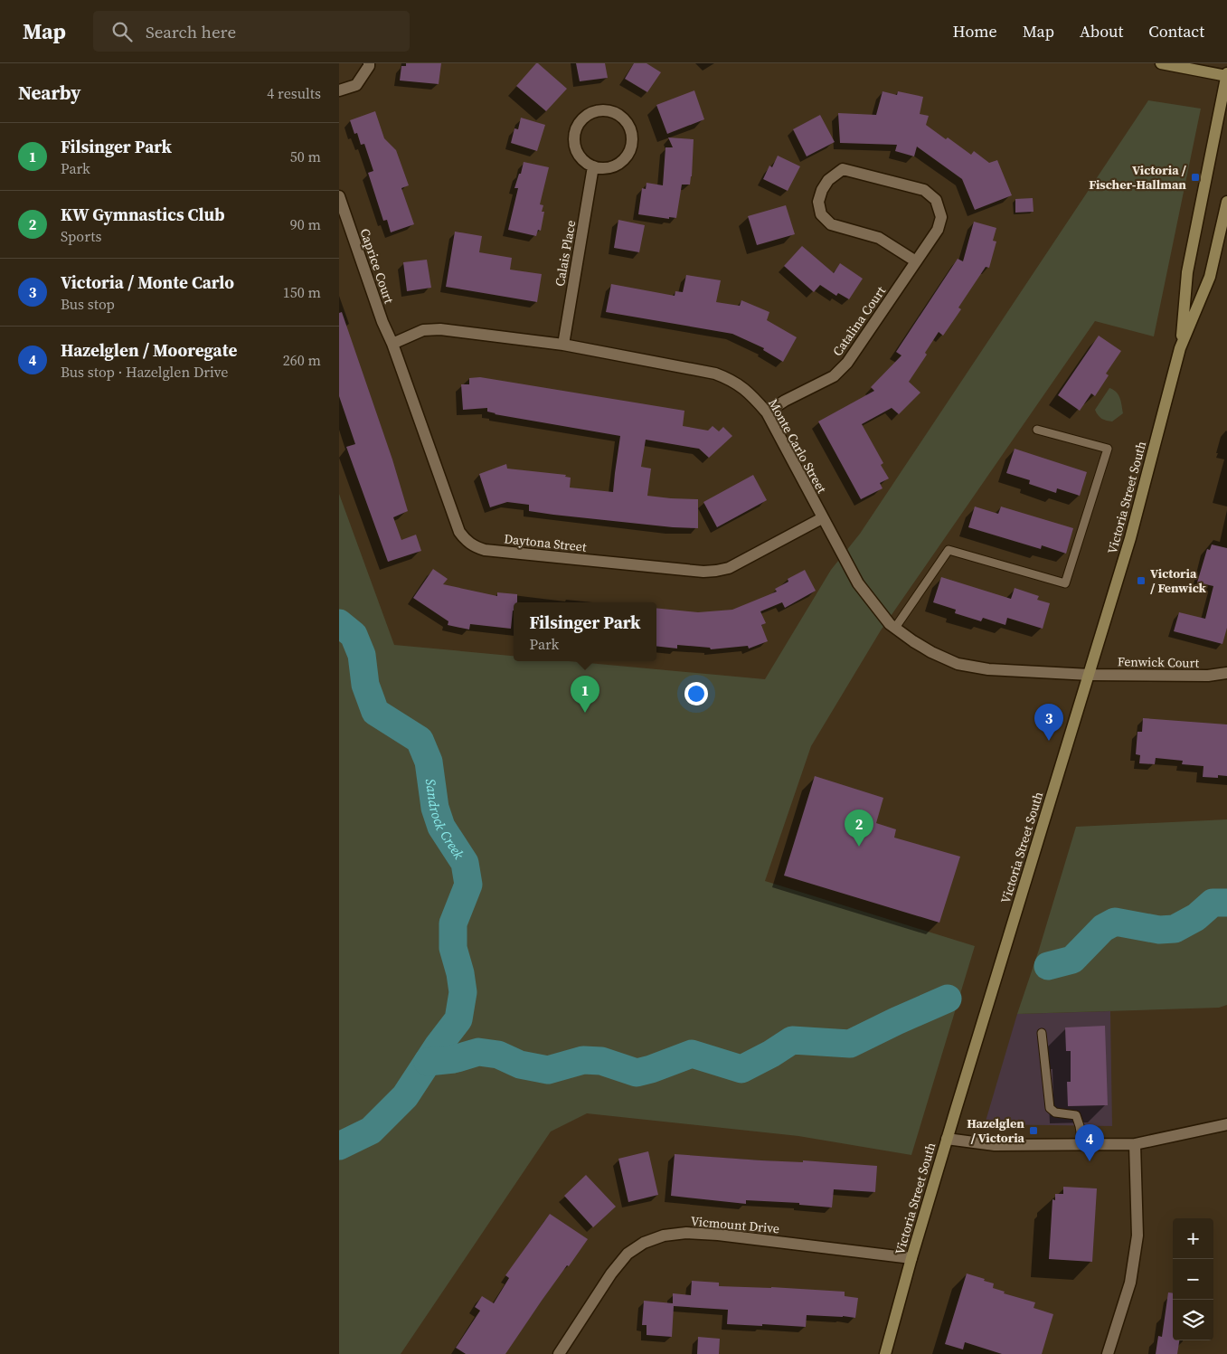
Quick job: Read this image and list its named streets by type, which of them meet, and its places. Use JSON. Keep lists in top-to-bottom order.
{
  "streets": {
    "main road": ["Victoria Street South"],
    "street": [
      "Calais Place",
      "Caprice Court",
      "Catalina Court",
      "Monte Carlo Street",
      "Daytona Street",
      "Fenwick Court",
      "Vicmount Drive"
    ]
  },
  "crossings": [
    ["Calais Place", "Monte Carlo Street"],
    ["Caprice Court", "Monte Carlo Street"],
    ["Caprice Court", "Daytona Street"],
    ["Catalina Court", "Monte Carlo Street"],
    ["Monte Carlo Street", "Victoria Street South"],
    ["Monte Carlo Street", "Daytona Street"],
    ["Monte Carlo Street", "Fenwick Court"],
    ["Victoria Street South", "Fenwick Court"],
    ["Victoria Street South", "Vicmount Drive"]
  ],
  "water": ["Sandrock Creek"],
  "places": {
    "transit": ["Victoria / Fischer-Hallman", "Victoria / Fenwick", "Hazelglen / Victoria"]
  },
  "page": {
    "header": "Map",
    "search": "Search here",
    "nav": [
      "Home",
      "Map",
      "About",
      "Contact"
    ],
    "heading": ["Nearby", "4 results"],
    "list": [
      {
        "mark": "1",
        "name": "Filsinger Park",
        "note": "Park",
        "value": "50 m"
      },
      {
        "mark": "2",
        "name": "KW Gymnastics Club",
        "note": "Sports",
        "value": "90 m"
      },
      {
        "mark": "3",
        "name": "Victoria / Monte Carlo",
        "note": "Bus stop",
        "value": "150 m"
      },
      {
        "mark": "4",
        "name": "Hazelglen / Mooregate",
        "note": "Bus stop · Hazelglen Drive",
        "value": "260 m"
      }
    ],
    "popup": ["Filsinger Park", "Park"],
    "pins": [
      "1",
      "3",
      "2",
      "4"
    ],
    "map_buttons": ["+", "−"]
  }
}
